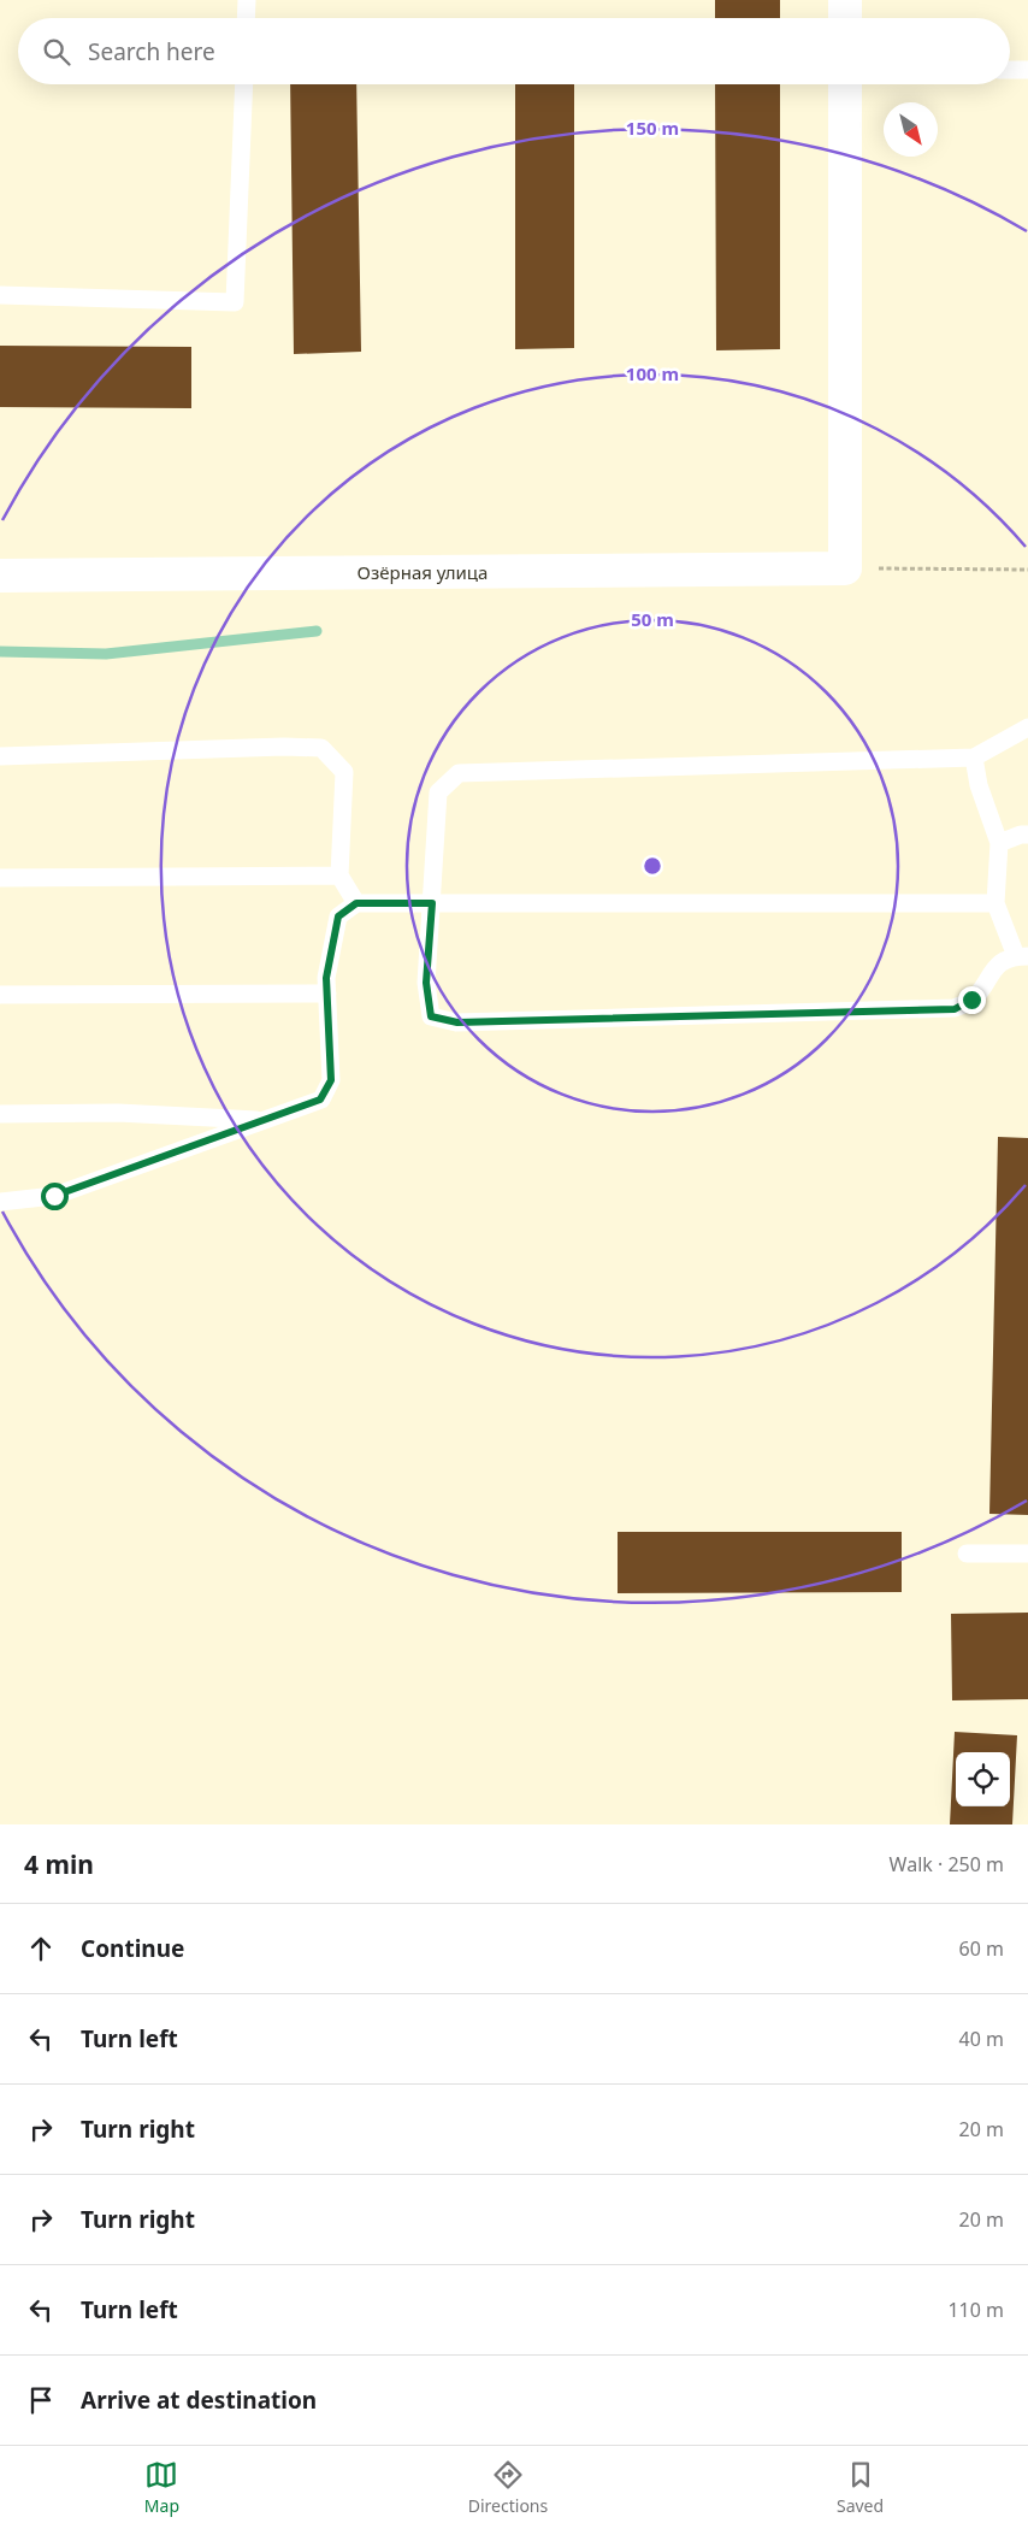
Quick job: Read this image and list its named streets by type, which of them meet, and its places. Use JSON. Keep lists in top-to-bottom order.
{
  "streets": {
    "street": ["Озёрная улица"]
  },
  "north": "bottom right",
  "page": {
    "search": "Search here",
    "heading": ["4 min", "Walk · 250 m"],
    "list": [
      ["Continue", "60 m"],
      ["Turn left", "40 m"],
      ["Turn right", "20 m"],
      ["Turn right", "20 m"],
      ["Turn left", "110 m"],
      "Arrive at destination"
    ],
    "nav": ["Map", "Directions", "Saved"]
  },
  "rings": ["150 m", "100 m", "50 m"]
}
